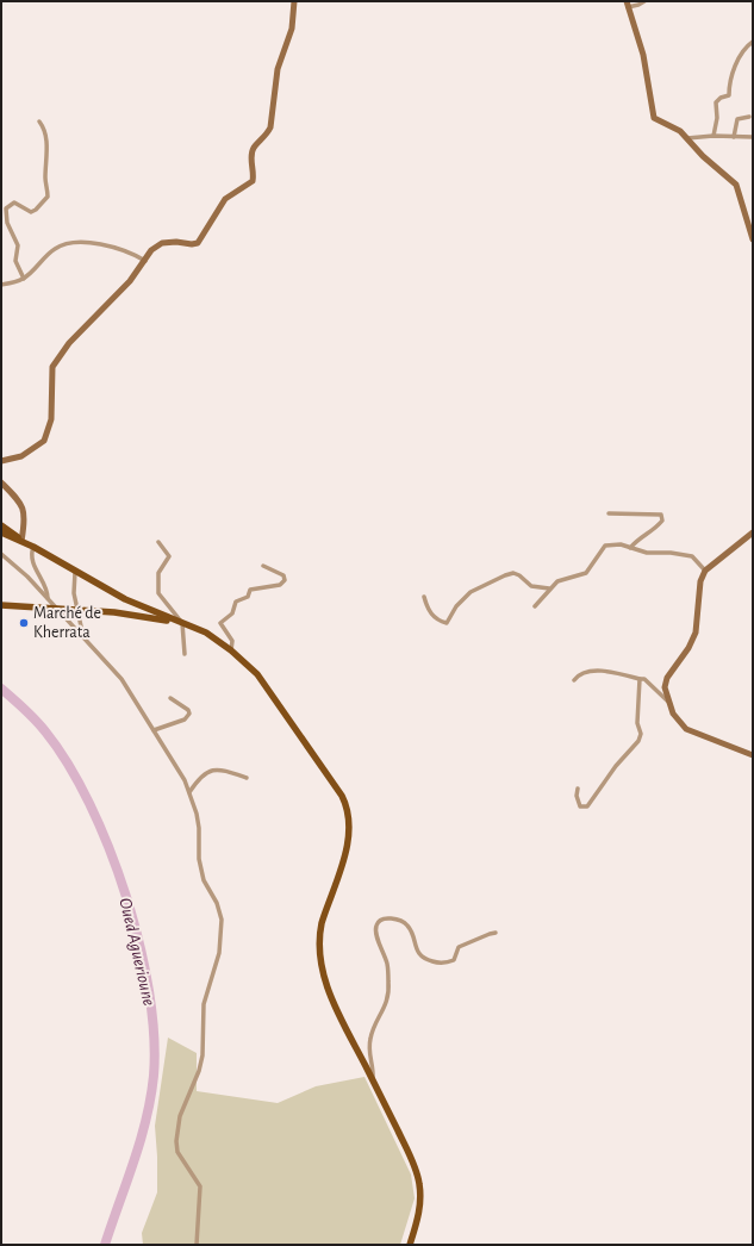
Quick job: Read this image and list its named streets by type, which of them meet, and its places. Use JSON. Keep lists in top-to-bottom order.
{
  "water": ["Oued Aguerioune"],
  "places": ["Marché de Kherrata"]
}
